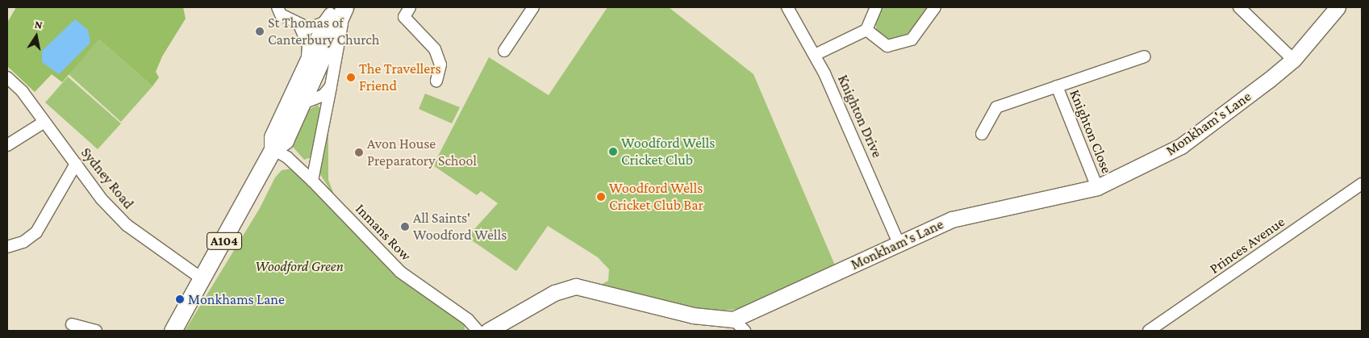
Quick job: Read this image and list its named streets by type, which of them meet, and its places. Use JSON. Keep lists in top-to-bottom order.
{
  "streets": {
    "main road": ["A104"],
    "street": [
      "Knighton Drive",
      "Monkham's Lane",
      "Knighton Close",
      "Sydney Road",
      "Inmans Row",
      "Princes Avenue"
    ]
  },
  "crossings": [
    ["Knighton Drive", "Monkham's Lane"],
    ["Monkham's Lane", "Knighton Close"],
    ["Sydney Road", "A104"],
    ["Inmans Row", "A104"]
  ],
  "parks": ["Woodford Green"],
  "places": [
    "St Thomas of Canterbury Church",
    "The Travellers Friend",
    "Woodford Wells Cricket Club",
    "Avon House Preparatory School",
    "Woodford Wells Cricket Club Bar",
    "All Saints' Woodford Wells",
    "Monkhams Lane"
  ],
  "north": "top"
}
